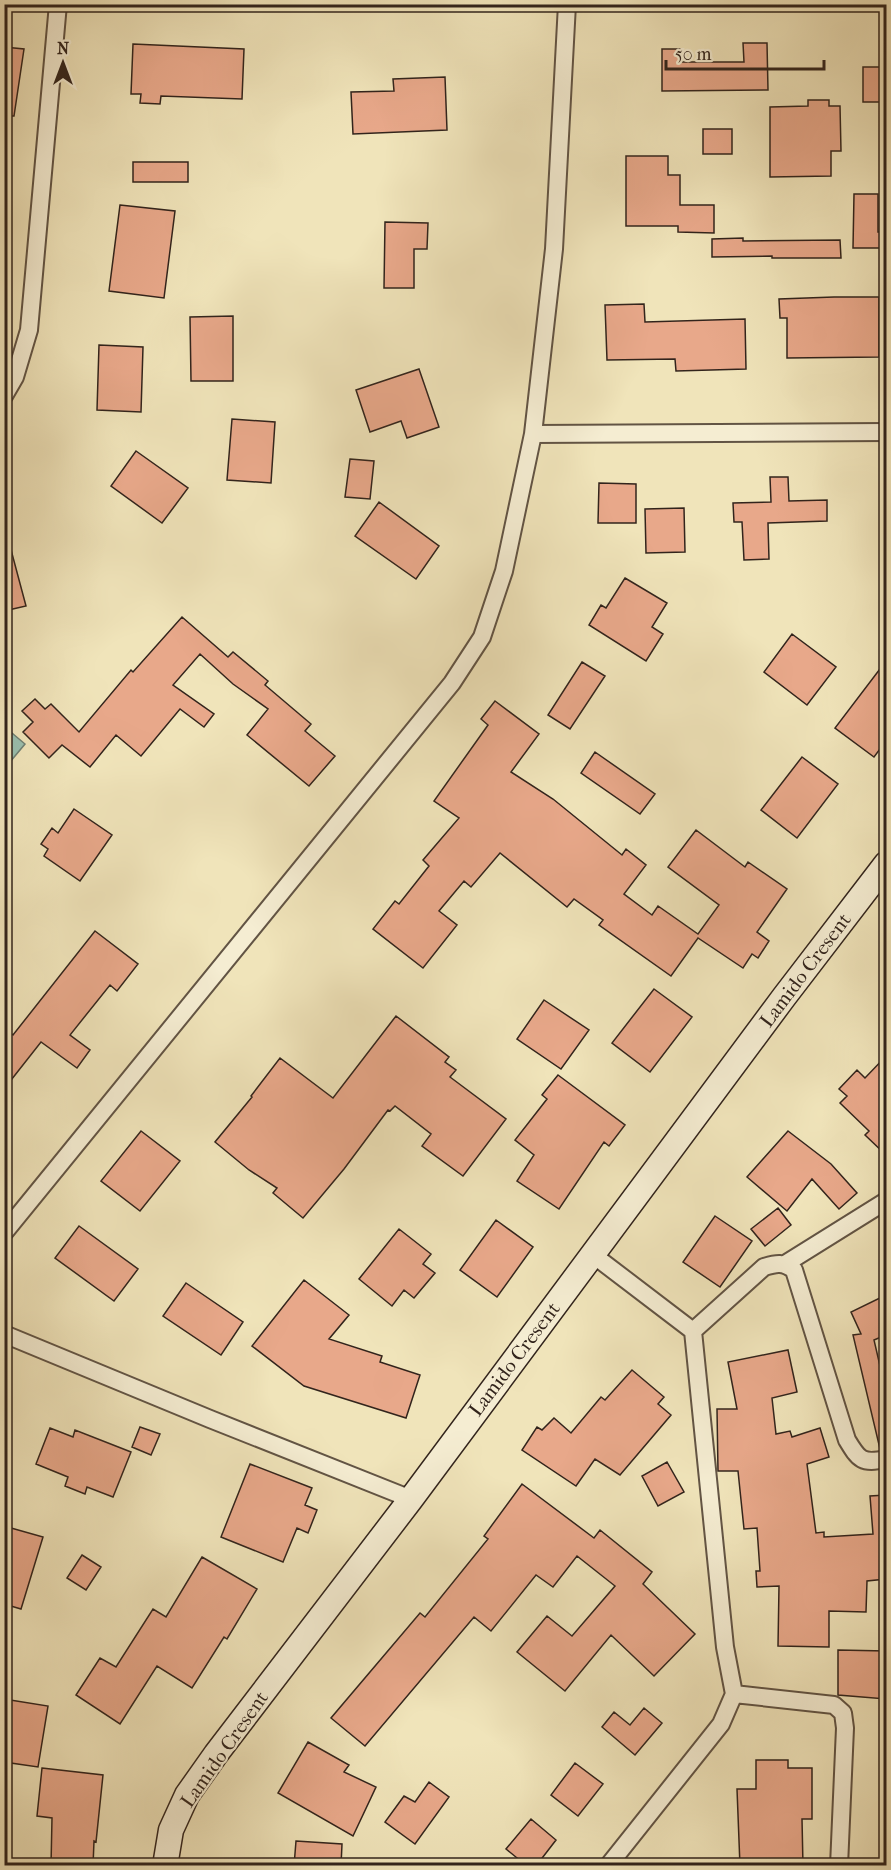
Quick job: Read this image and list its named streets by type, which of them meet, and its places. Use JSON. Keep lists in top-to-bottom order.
{
  "streets": {
    "street": ["Lamido Cresent"]
  },
  "scale_bar": "50 m",
  "north": "top"
}
